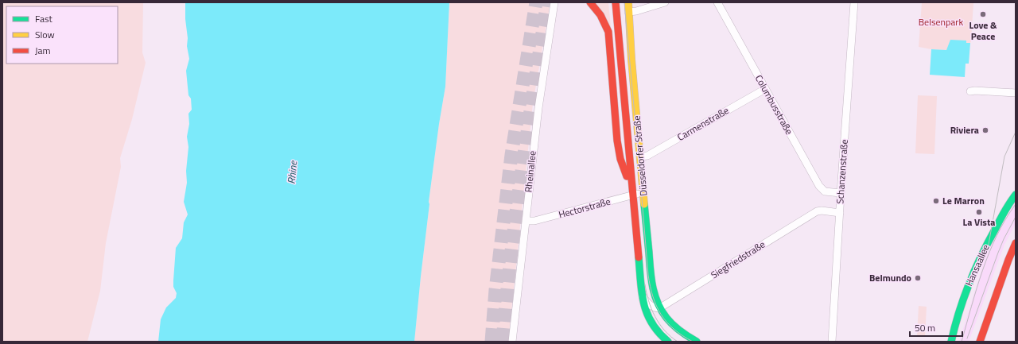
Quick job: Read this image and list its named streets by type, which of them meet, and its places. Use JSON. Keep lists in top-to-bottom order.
{
  "streets": {
    "main road": ["Düsseldorfer Straße", "Hansaallee"],
    "street": [
      "Columbusstraße",
      "Carmenstraße",
      "Rheinallee",
      "Schanzenstraße",
      "Hectorstraße",
      "Siegfriedstraße"
    ]
  },
  "crossings": [
    ["Columbusstraße", "Carmenstraße"],
    ["Columbusstraße", "Schanzenstraße"],
    ["Carmenstraße", "Düsseldorfer Straße"],
    ["Düsseldorfer Straße", "Hectorstraße"],
    ["Düsseldorfer Straße", "Siegfriedstraße"],
    ["Rheinallee", "Hectorstraße"],
    ["Schanzenstraße", "Siegfriedstraße"]
  ],
  "water": ["Rhine"],
  "parks": ["Belsenpark"],
  "places": [
    "Love & Peace",
    "Riviera",
    "Le Marron",
    "La Vista",
    "Belmundo"
  ],
  "legend": ["Fast", "Slow", "Jam"],
  "scale_bar": "50 m"
}
